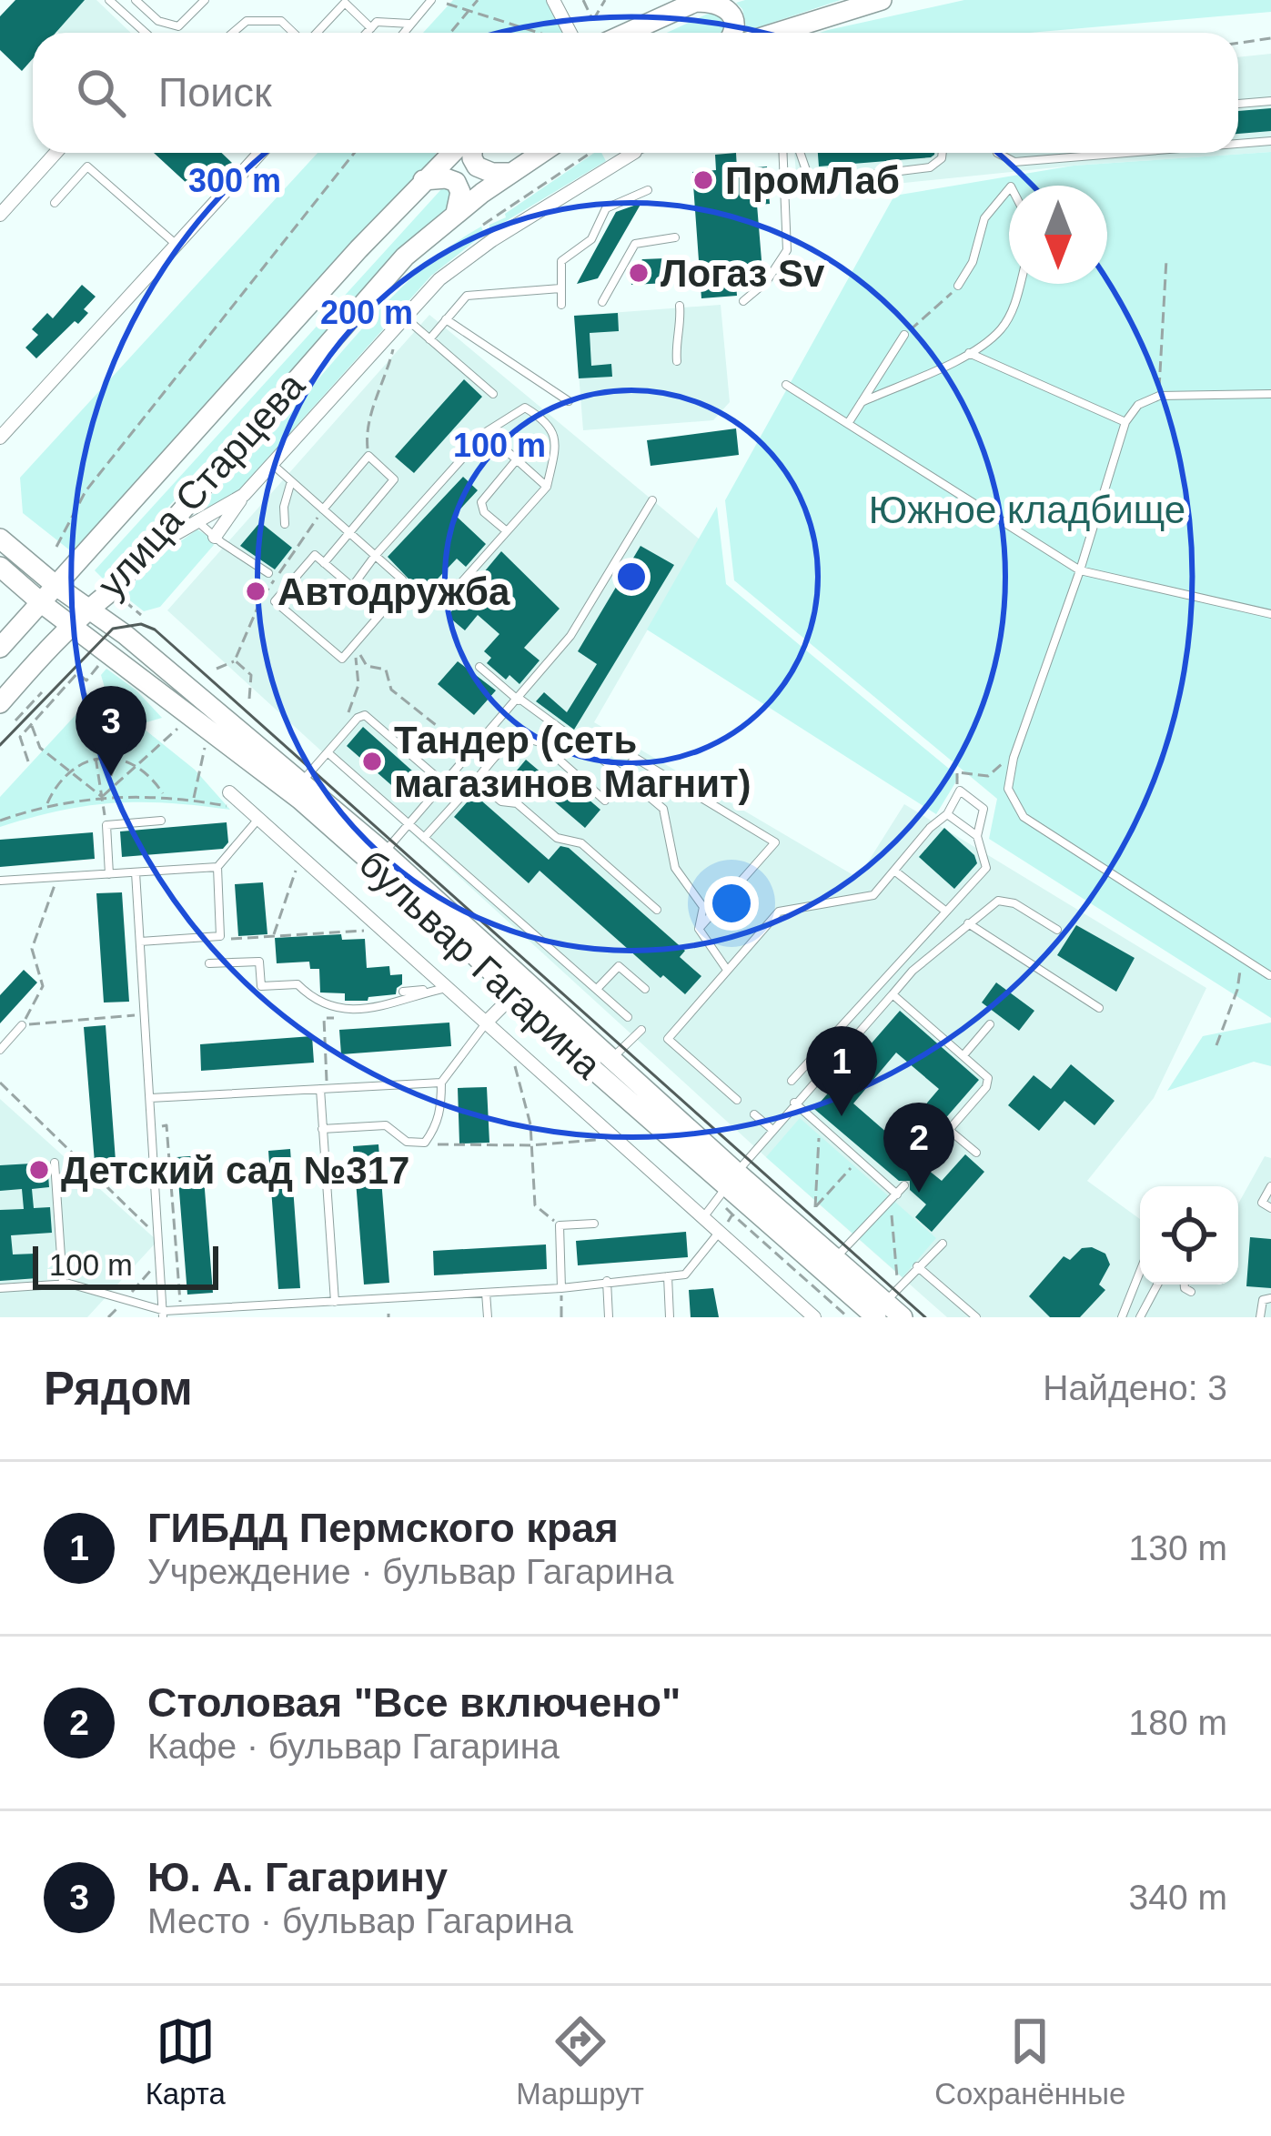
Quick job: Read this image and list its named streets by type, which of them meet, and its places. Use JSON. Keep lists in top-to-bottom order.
{
  "streets": {
    "main road": ["улица Старцева", "бульвар Гагарина"]
  },
  "crossings": [
    ["улица Старцева", "бульвар Гагарина"]
  ],
  "parks": ["Южное кладбище"],
  "places": [
    "ПромЛаб",
    "Логаз Sv",
    "Автодружба",
    "Тандер (сеть магазинов Магнит)",
    "Детский сад №317"
  ],
  "scale_bar": "100 m",
  "north": "bottom",
  "page": {
    "search": "Поиск",
    "pins": ["3", "1", "2"],
    "scale": "100 m",
    "heading": ["Рядом", "Найдено: 3"],
    "list": [
      {
        "mark": "1",
        "name": "ГИБДД Пермского края",
        "note": "Учреждение · бульвар Гагарина",
        "value": "130 m"
      },
      {
        "mark": "2",
        "name": "Столовая \"Все включено\"",
        "note": "Кафе · бульвар Гагарина",
        "value": "180 m"
      },
      {
        "mark": "3",
        "name": "Ю. А. Гагарину",
        "note": "Место · бульвар Гагарина",
        "value": "340 m"
      }
    ],
    "nav": ["Карта", "Маршрут", "Сохранённые"]
  },
  "rings": ["300 m", "200 m", "100 m"]
}
